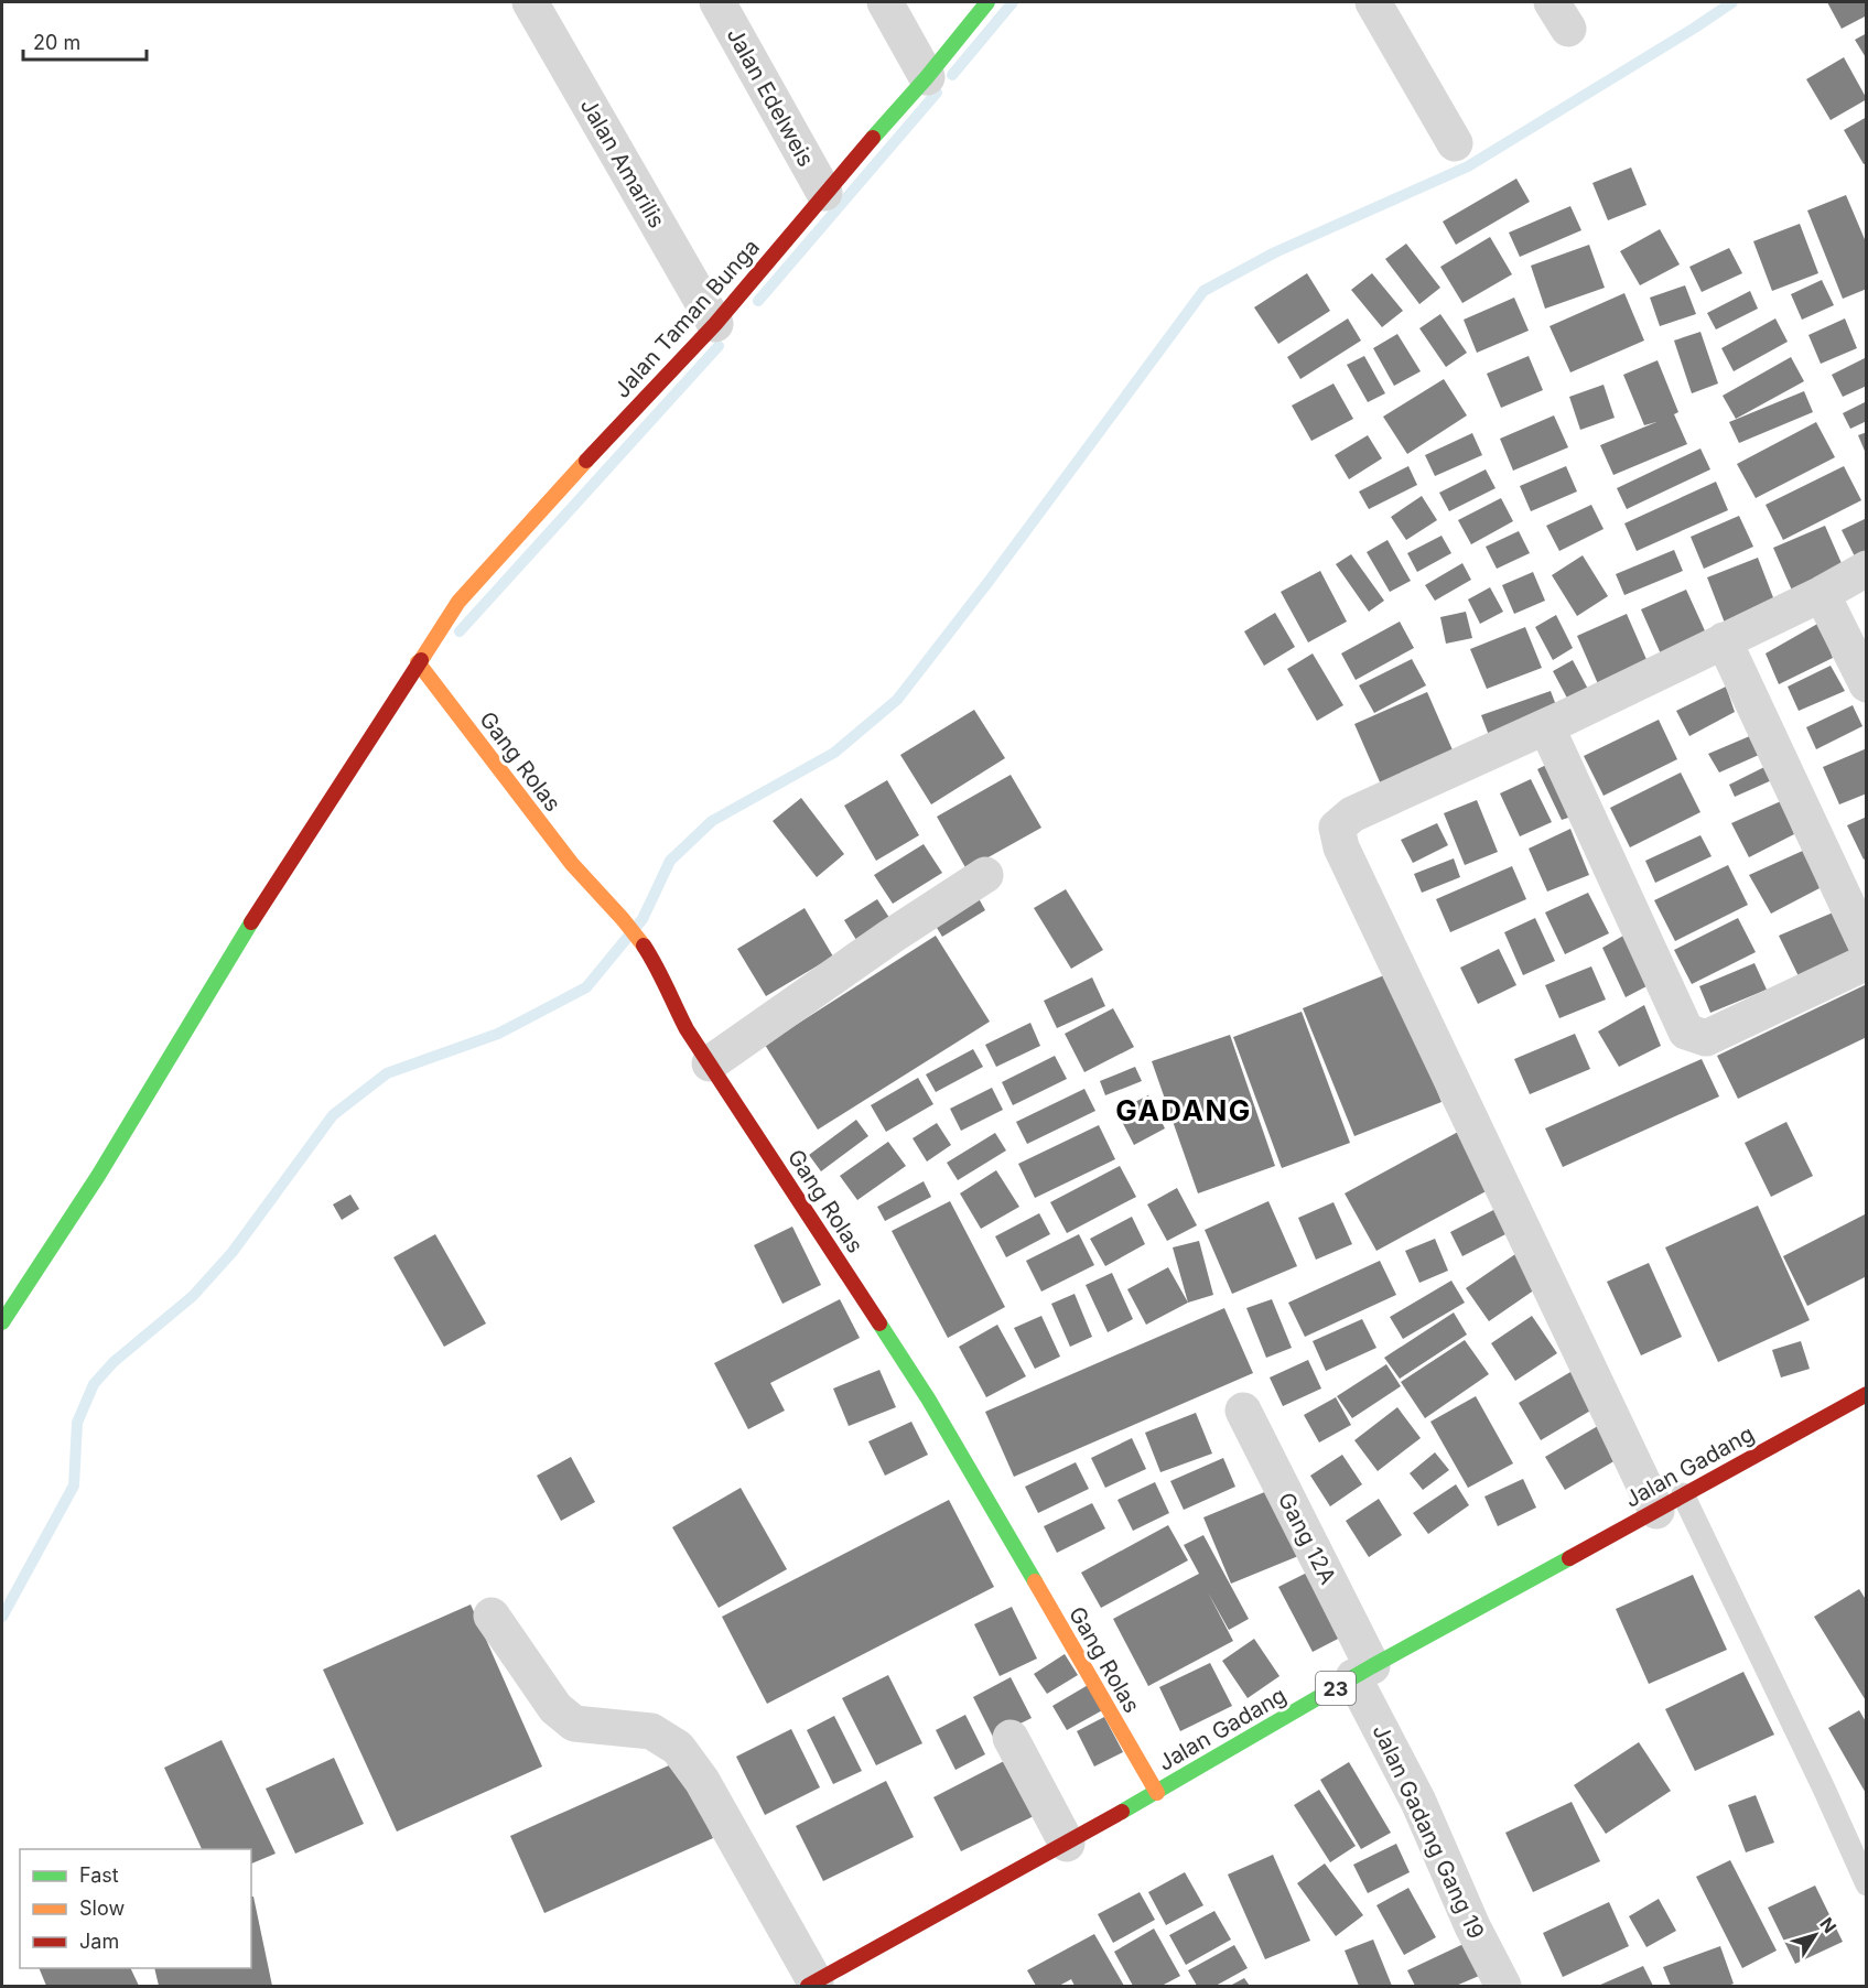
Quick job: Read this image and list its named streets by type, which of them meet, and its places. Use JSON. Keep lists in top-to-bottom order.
{
  "streets": {
    "main road": [
      "Jalan Taman Bunga",
      "Gang Rolas",
      "Jalan Gadang",
      "23"
    ],
    "street": [
      "Jalan Edelweis",
      "Jalan Amarilis",
      "Gang 12A",
      "Jalan Gadang Gang 19"
    ]
  },
  "crossings": [
    ["Jalan Edelweis", "Jalan Taman Bunga"],
    ["Jalan Amarilis", "Jalan Taman Bunga"],
    ["Jalan Taman Bunga", "Gang Rolas"],
    ["Gang Rolas", "Jalan Gadang"],
    ["Jalan Gadang", "Gang 12A"],
    ["Jalan Gadang", "Jalan Gadang Gang 19"],
    ["Gang 12A", "Jalan Gadang Gang 19"]
  ],
  "districts": ["GADANG"],
  "legend": ["Fast", "Slow", "Jam"],
  "scale_bar": "20 m",
  "north": "top right"
}
